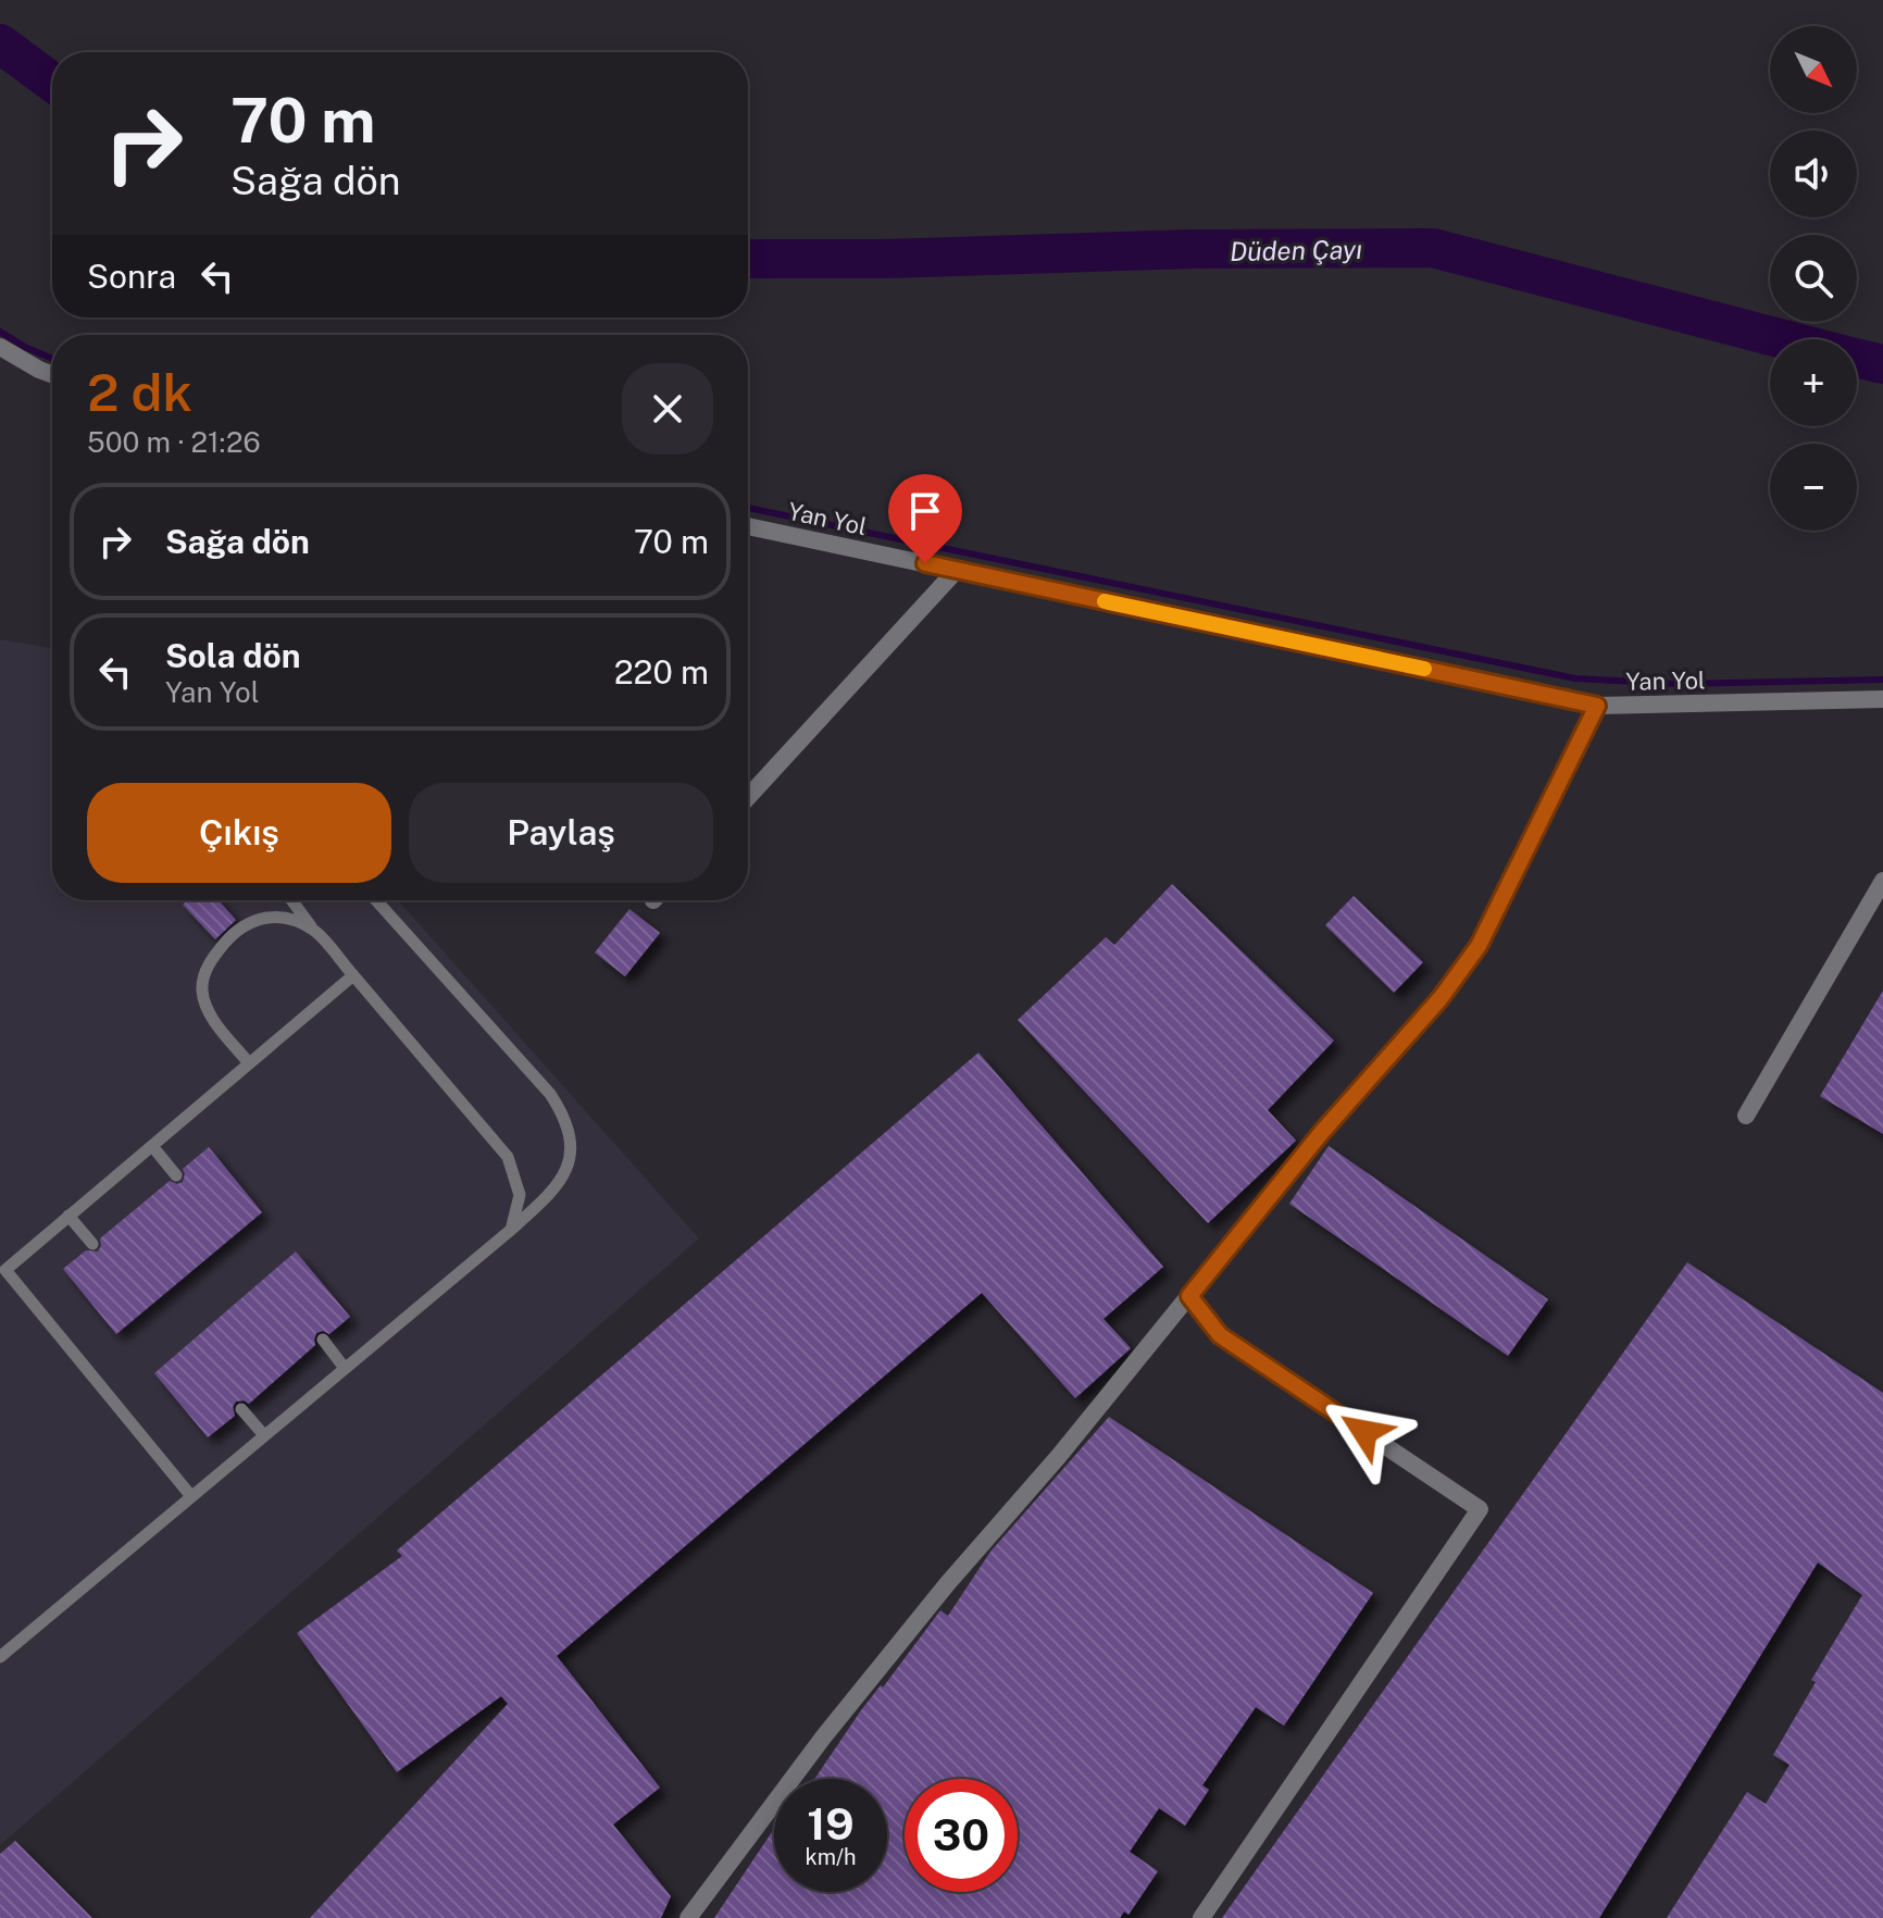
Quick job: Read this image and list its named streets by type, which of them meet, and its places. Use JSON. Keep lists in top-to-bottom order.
{
  "streets": {
    "street": ["Yan Yol"]
  },
  "water": ["Düden Çayı"],
  "north": "bottom right",
  "page": {
    "map_buttons": ["+", "−"],
    "turn": ["70 m", "Sağa dön"],
    "then": "Sonra",
    "heading": ["2 dk", "500 m · 21:26"],
    "list": [
      {
        "name": "Sağa dön",
        "value": "70 m"
      },
      {
        "name": "Sola dön",
        "note": "Yan Yol",
        "value": "220 m"
      }
    ],
    "buttons": ["Çıkış", "Paylaş"],
    "speed": "19 km/h",
    "limit": "30"
  }
}
